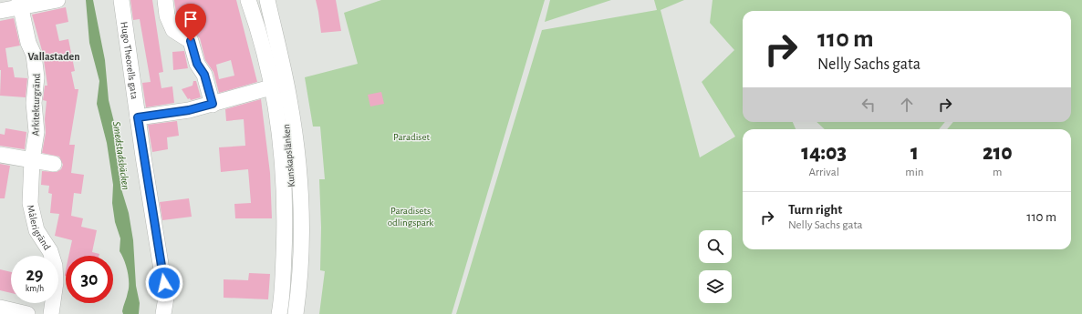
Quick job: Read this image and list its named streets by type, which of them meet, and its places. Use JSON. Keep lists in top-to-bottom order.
{
  "streets": {
    "street": [
      "Hugo Theorells gata",
      "Arkitekturgränd",
      "Kunskapslänken",
      "Målerigränd"
    ]
  },
  "crossings": [
    ["Arkitekturgränd", "Målerigränd"]
  ],
  "districts": ["Vallastaden"],
  "water": ["Smedstadsbäcken"],
  "parks": ["Paradiset", "Paradisets odlingspark"],
  "page": {
    "turn": ["110 m", "Nelly Sachs gata"],
    "eta": [
      "14:03",
      "Arrival",
      "1",
      "min",
      "210",
      "m"
    ],
    "list": [
      {
        "name": "Turn right",
        "note": "Nelly Sachs gata",
        "value": "110 m"
      }
    ],
    "speed": "29 km/h",
    "limit": "30"
  }
}
